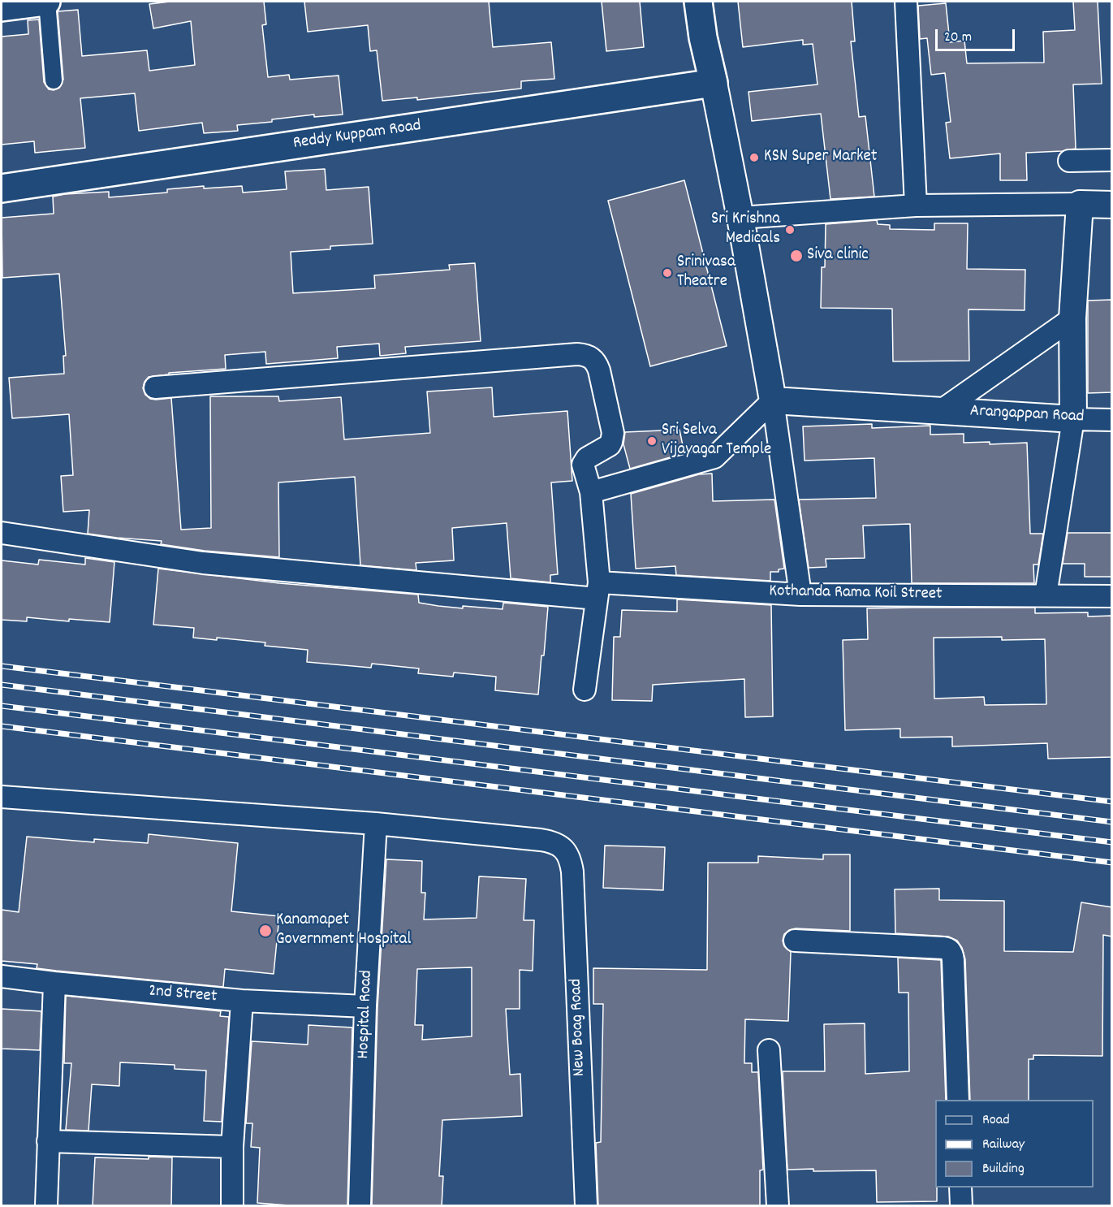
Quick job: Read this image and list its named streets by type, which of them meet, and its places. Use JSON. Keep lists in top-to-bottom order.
{
  "streets": {
    "main road": ["Reddy Kuppam Road"],
    "street": [
      "Arangappan Road",
      "Kothanda Rama Koil Street",
      "2nd Street",
      "Hospital Road",
      "New Boag Road"
    ]
  },
  "crossings": [
    ["2nd Street", "Hospital Road"],
    ["Hospital Road", "New Boag Road"]
  ],
  "places": [
    "KSN Super Market",
    "Sri Krishna Medicals",
    "Siva clinic",
    "Srinivasa Theatre",
    "Sri Selva Vijayagar Temple",
    "Kanamapet Government Hospital"
  ],
  "legend": ["Road", "Railway", "Building"],
  "scale_bar": "20 m"
}
